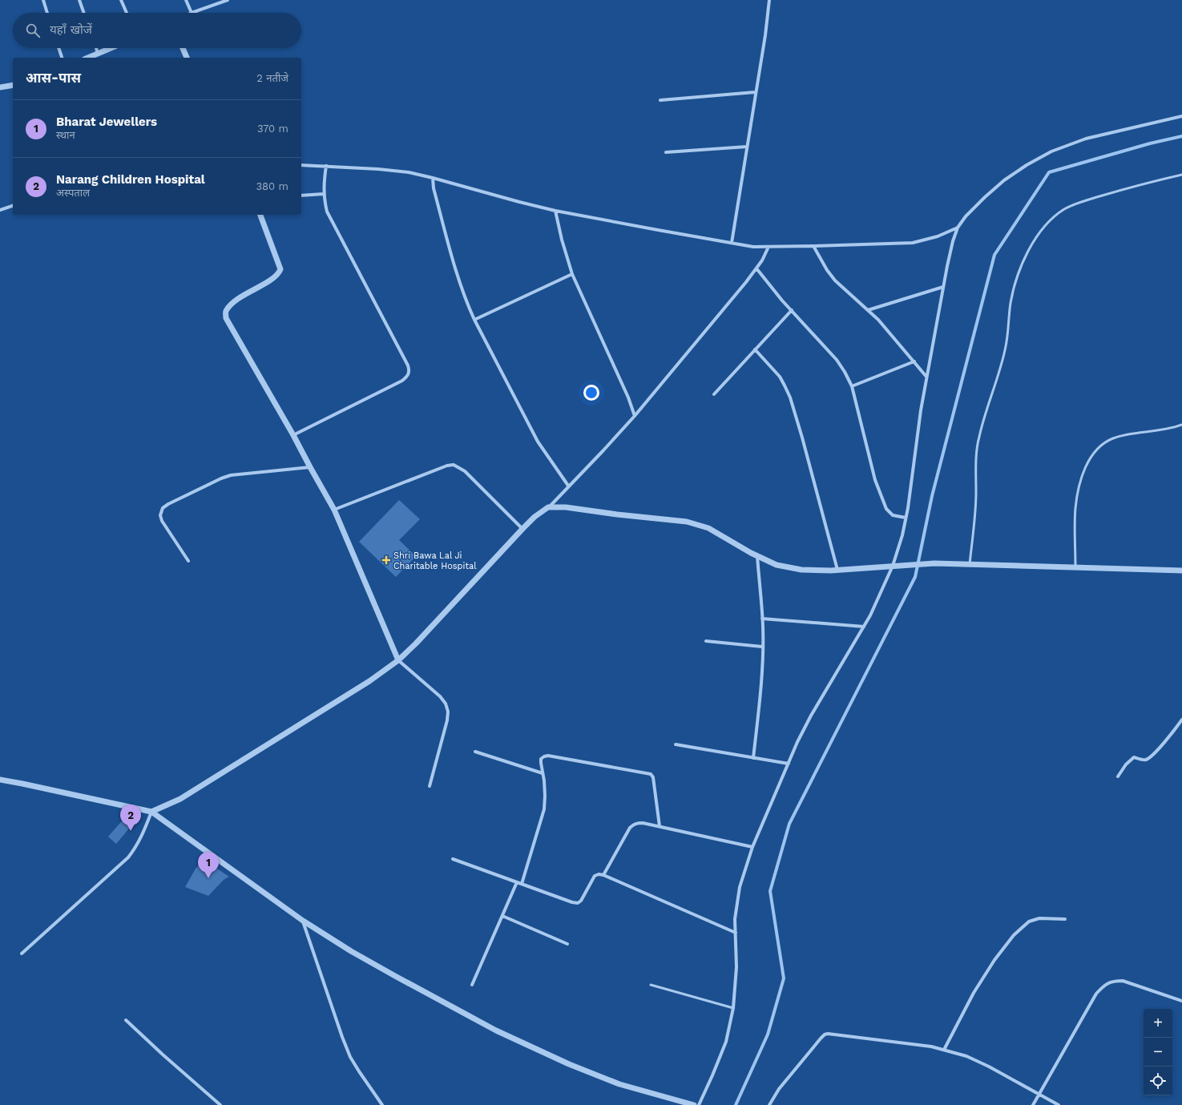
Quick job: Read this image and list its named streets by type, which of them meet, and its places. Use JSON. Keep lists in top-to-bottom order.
{
  "places": {
    "health": ["Shri Bawa Lal Ji Charitable Hospital"]
  },
  "page": {
    "search": "यहाँ खोजें",
    "heading": ["आस-पास", "2 नतीजे"],
    "list": [
      {
        "mark": "1",
        "name": "Bharat Jewellers",
        "note": "स्थान",
        "value": "370 m"
      },
      {
        "mark": "2",
        "name": "Narang Children Hospital",
        "note": "अस्पताल",
        "value": "380 m"
      }
    ],
    "pins": ["2", "1"],
    "map_buttons": ["+", "−"]
  }
}
